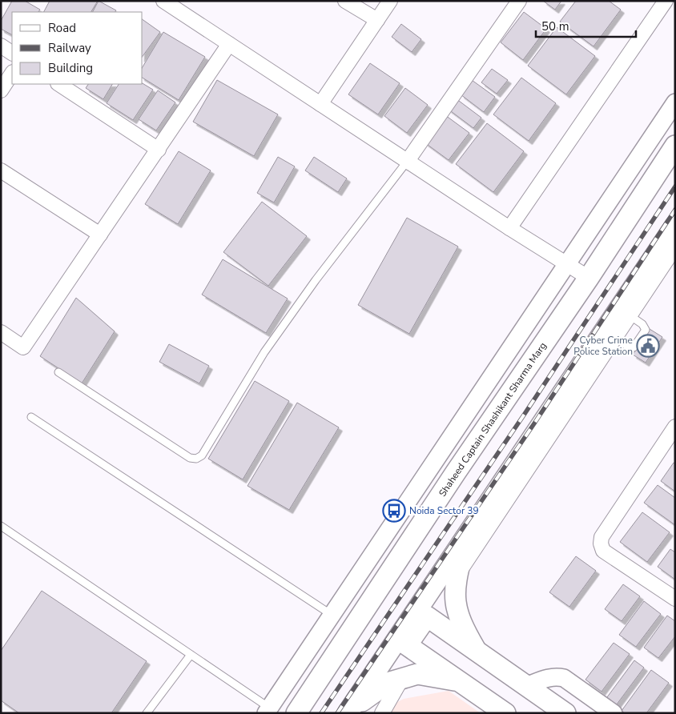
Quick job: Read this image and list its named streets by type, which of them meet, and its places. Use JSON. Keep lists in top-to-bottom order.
{
  "streets": {
    "main road": ["Shaheed Captain Shashikant Sharma Marg"]
  },
  "places": {
    "public building": ["Cyber Crime Police Station"],
    "bus stop": ["Noida Sector 39"]
  },
  "legend": ["Road", "Railway", "Building"],
  "scale_bar": "50 m"
}
